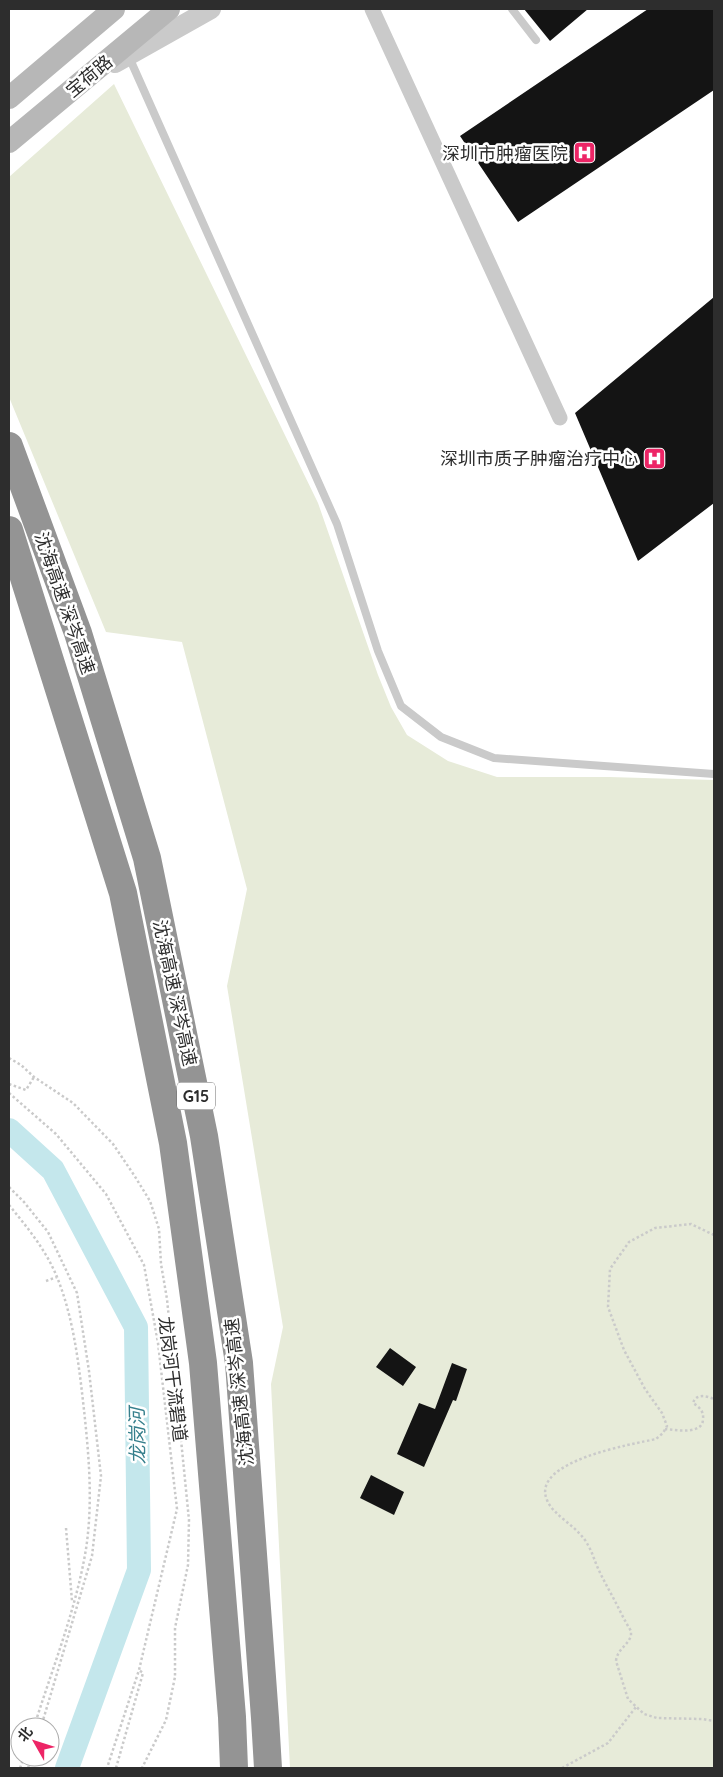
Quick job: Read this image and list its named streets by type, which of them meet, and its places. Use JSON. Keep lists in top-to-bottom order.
{
  "streets": {
    "highway": ["沈海高速 深岑高速", "G15"],
    "main road": ["宝荷路"],
    "path": ["龙岗河干流碧道"]
  },
  "water": ["龙岗河"],
  "places": {
    "hospital": ["深圳市肿瘤医院", "深圳市质子肿瘤治疗中心"]
  },
  "north": "top left"
}
